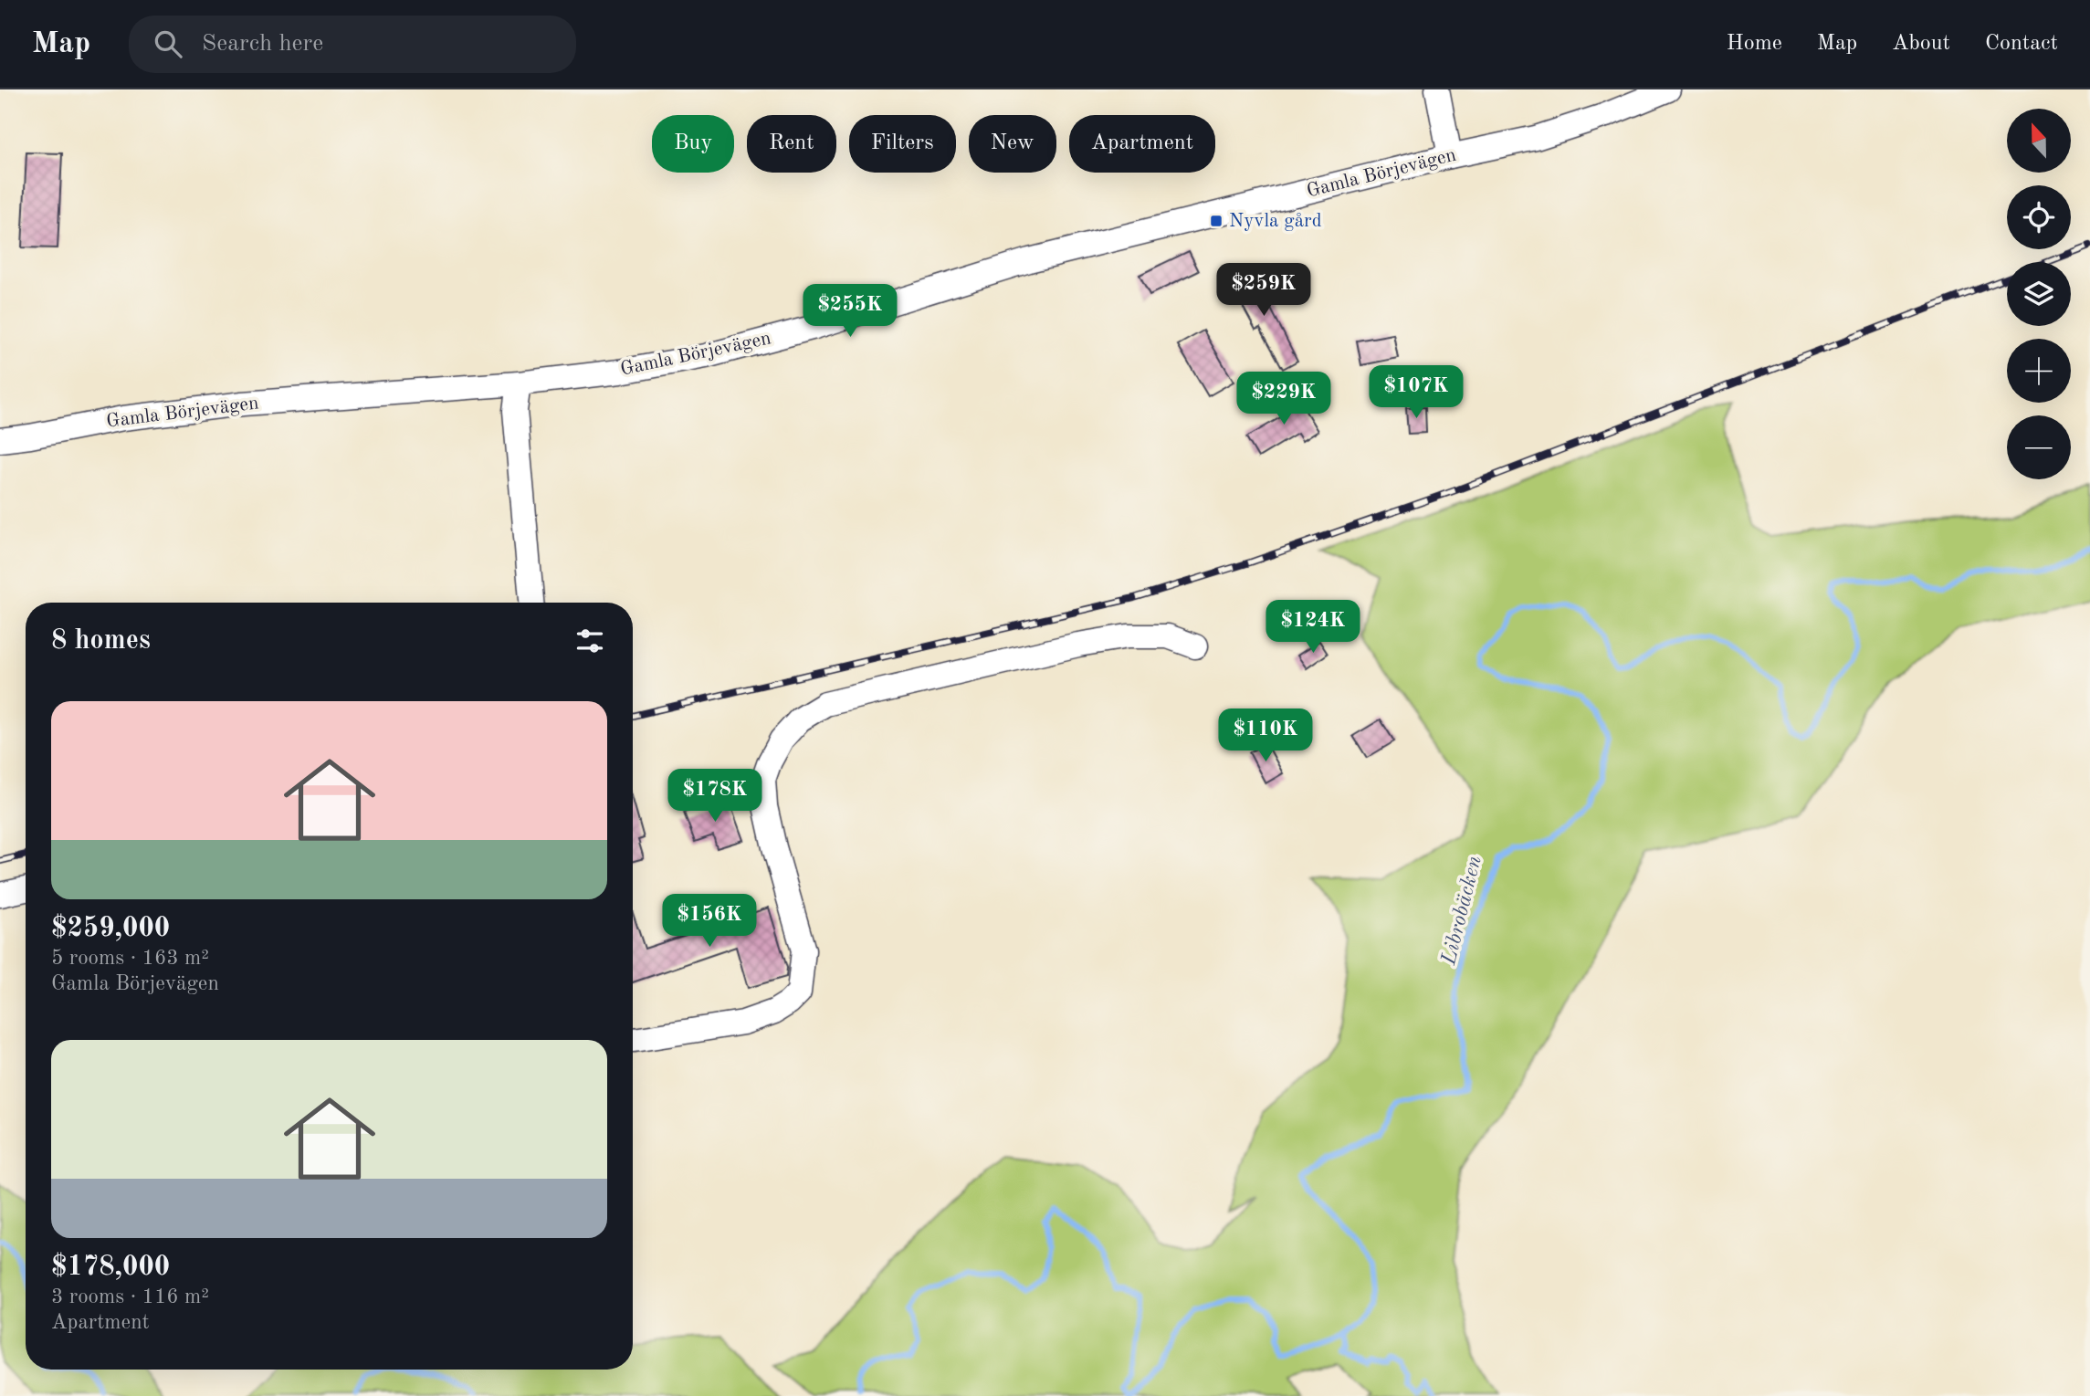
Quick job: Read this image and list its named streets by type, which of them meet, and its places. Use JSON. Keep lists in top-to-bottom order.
{
  "streets": {
    "street": ["Gamla Börjevägen"]
  },
  "water": ["Librobäcken"],
  "places": {
    "transit": ["Nyvla gård"]
  },
  "north": "top",
  "page": {
    "header": "Map",
    "search": "Search here",
    "nav": [
      "Home",
      "Map",
      "About",
      "Contact"
    ],
    "map_buttons": ["+", "−"],
    "chip": [
      "Buy",
      "Rent",
      "Filters",
      "New",
      "Apartment"
    ],
    "price": [
      "$259K",
      "$255K",
      "$107K",
      "$229K",
      "$124K",
      "$110K",
      "$178K",
      "$156K"
    ],
    "heading": "8 homes",
    "list": [
      {
        "name": "$259,000",
        "note": "5 rooms · 163 m² · Gamla Börjevägen"
      },
      {
        "name": "$178,000",
        "note": "3 rooms · 116 m² · Apartment"
      }
    ]
  }
}
